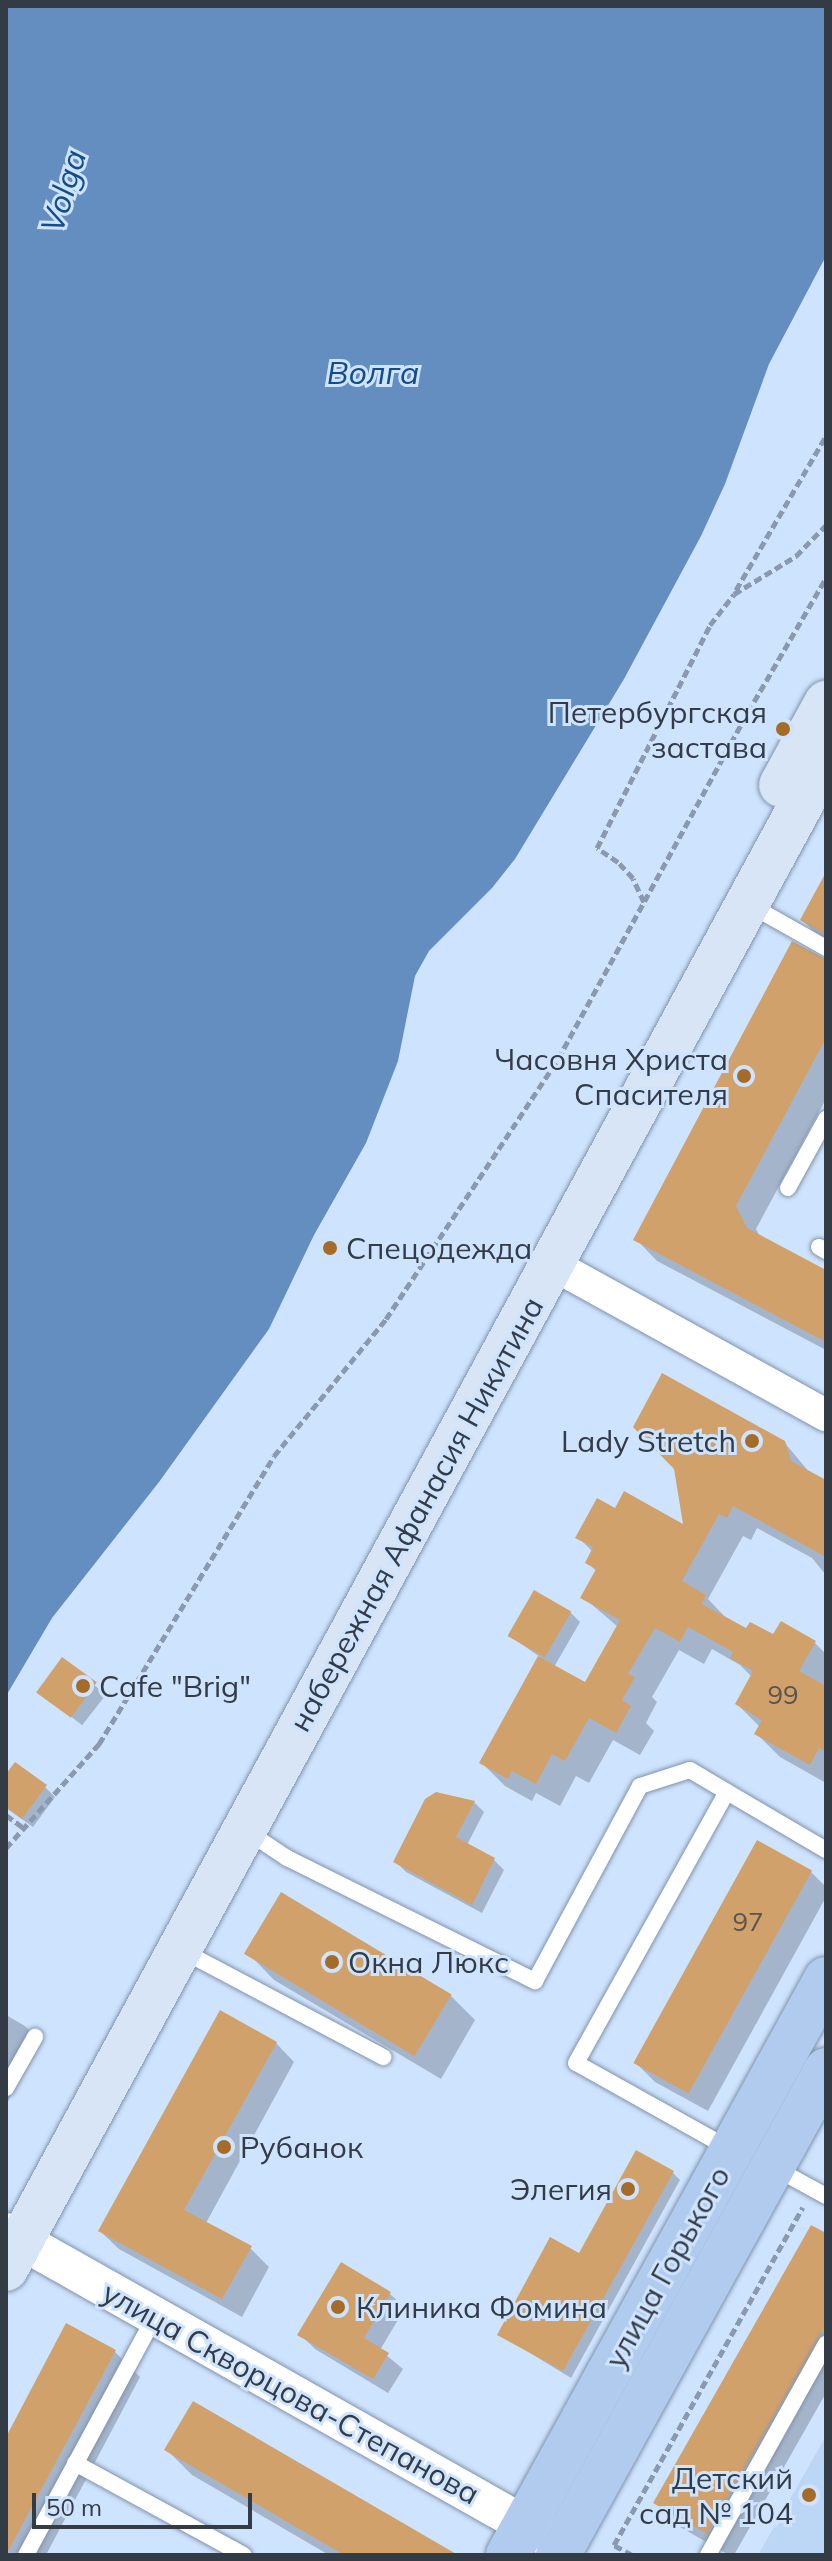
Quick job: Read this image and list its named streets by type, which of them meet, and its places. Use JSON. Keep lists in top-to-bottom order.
{
  "streets": {
    "main road": ["набережная Афанасия Никитина", "улица Горького"],
    "street": ["улица Скворцова-Степанова"]
  },
  "crossings": [
    ["набережная Афанасия Никитина", "улица Скворцова-Степанова"],
    ["улица Горького", "улица Скворцова-Степанова"]
  ],
  "water": ["Volga", "Волга"],
  "places": [
    "Петербургская застава",
    "Часовня Христа Спасителя",
    "Спецодежда",
    "Lady Stretch",
    "Cafe \"Brig\"",
    "Окна Люкс",
    "Рубанок",
    "Элегия",
    "Клиника Фомина",
    "Детский сад № 104"
  ],
  "house_numbers": ["99", "97"],
  "scale_bar": "50 m"
}
